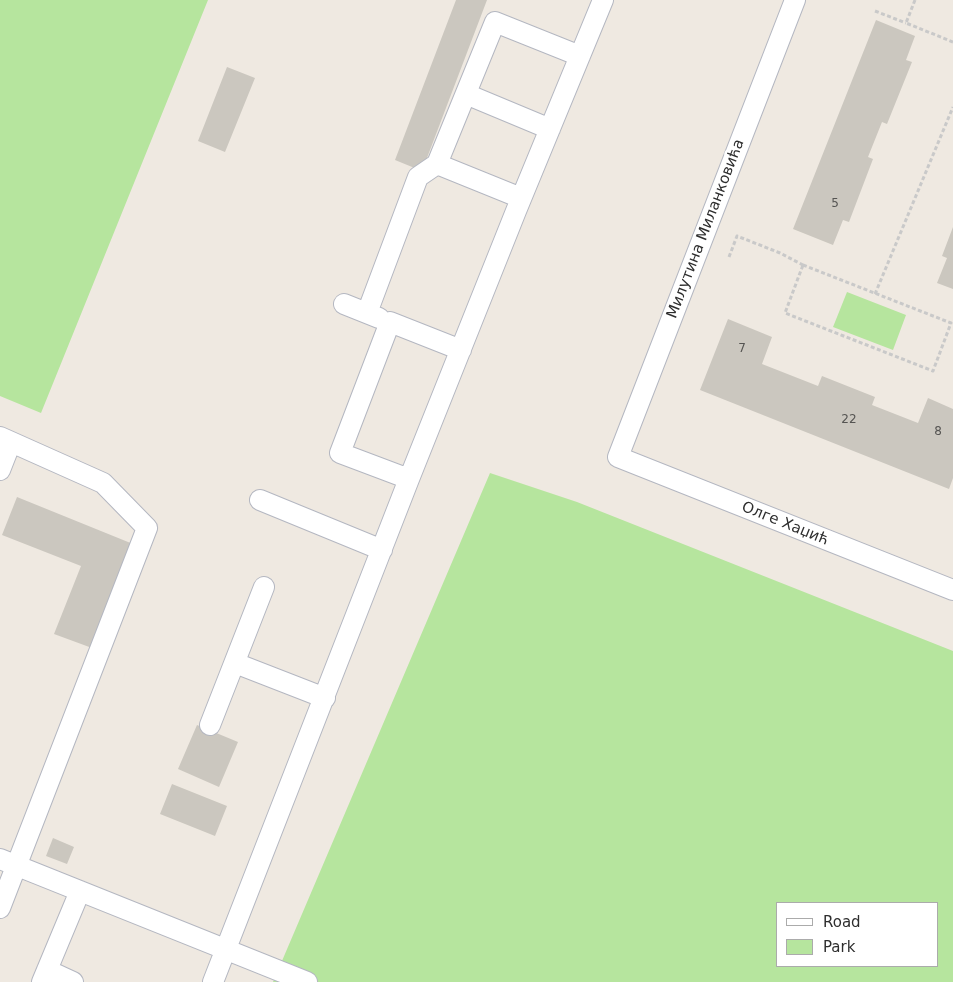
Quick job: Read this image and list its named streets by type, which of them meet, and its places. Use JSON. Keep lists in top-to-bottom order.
{
  "streets": {
    "street": ["Милутина Миланковића", "Олге Хаџић"]
  },
  "crossings": [
    ["Милутина Миланковића", "Олге Хаџић"]
  ],
  "house_numbers": [
    "5",
    "7",
    "22",
    "8"
  ],
  "legend": ["Road", "Park"]
}
